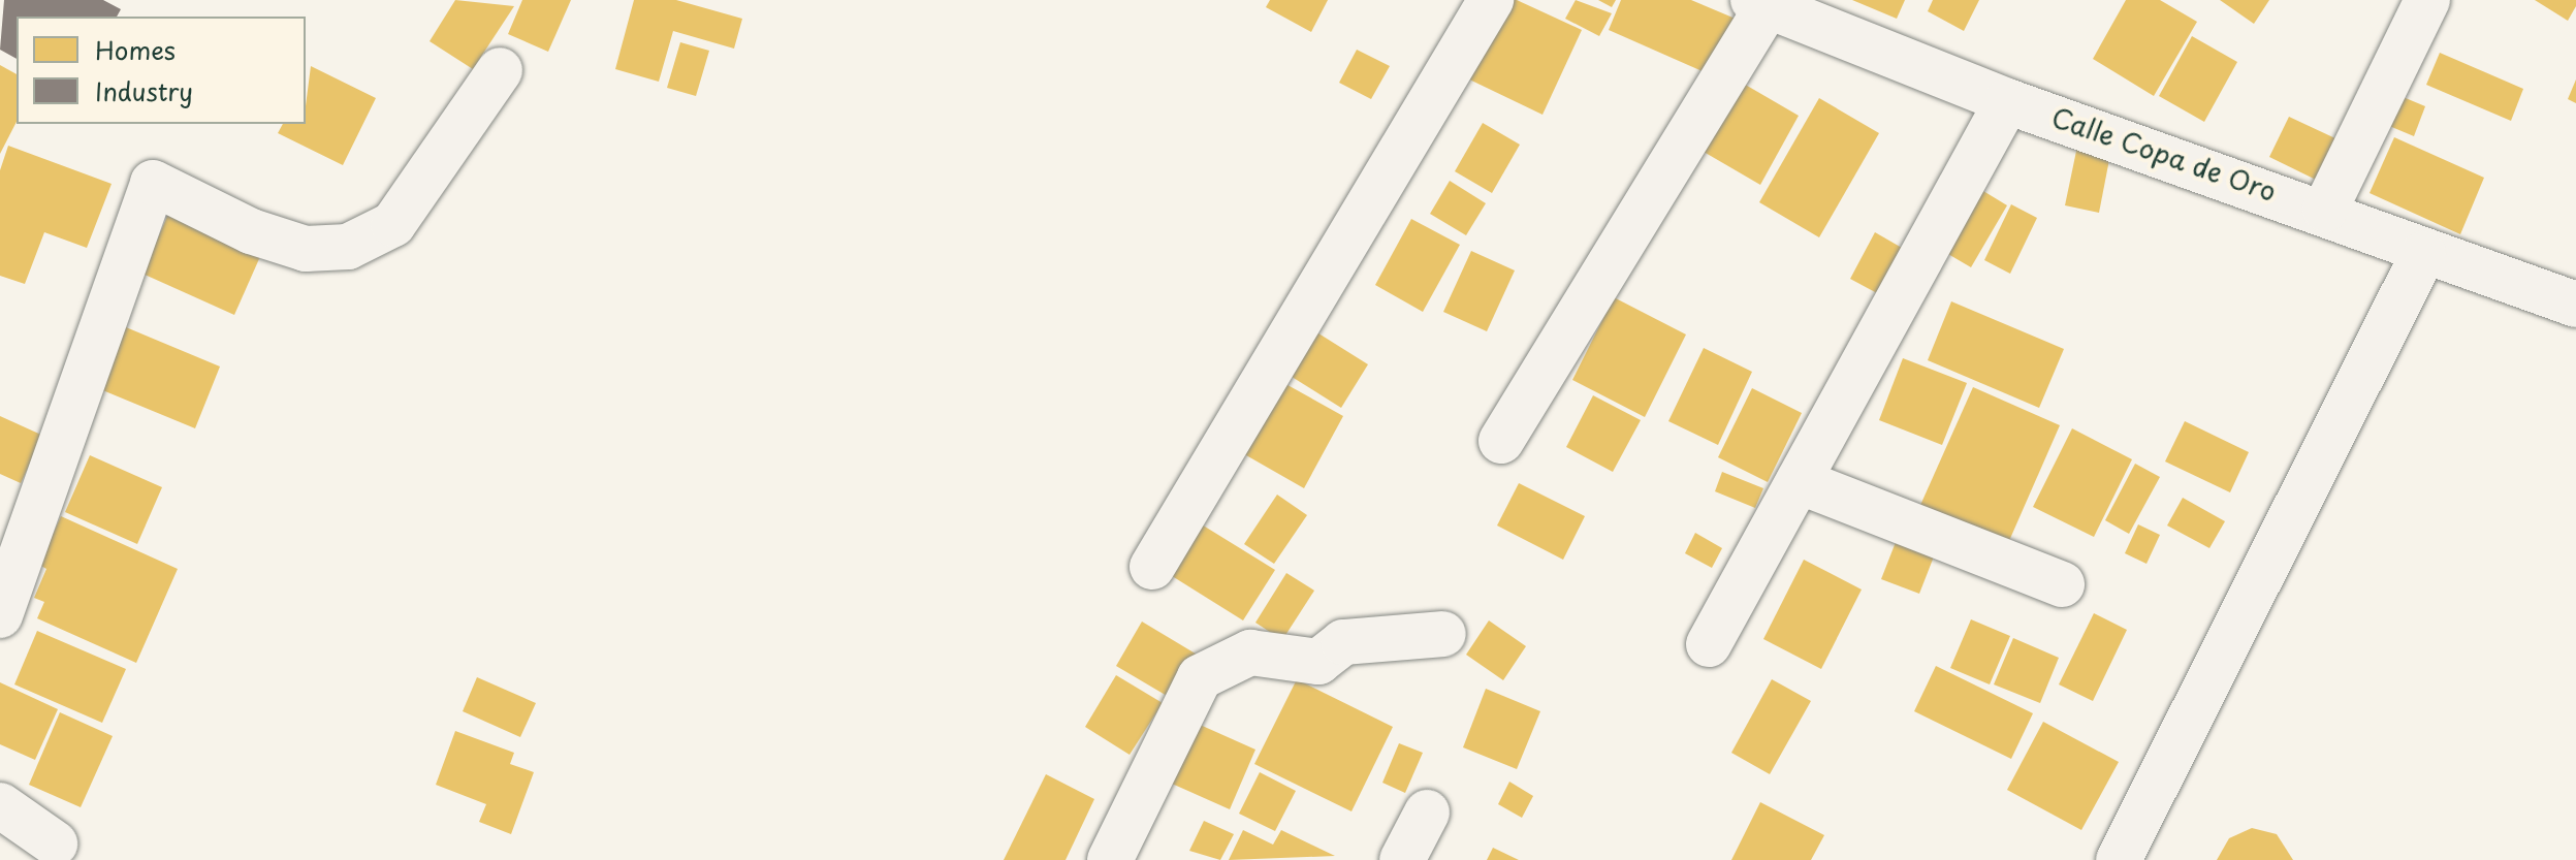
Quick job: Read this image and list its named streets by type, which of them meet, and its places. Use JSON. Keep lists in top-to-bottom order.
{
  "streets": {
    "street": ["Calle Copa de Oro"]
  },
  "legend": ["Homes", "Industry"]
}
